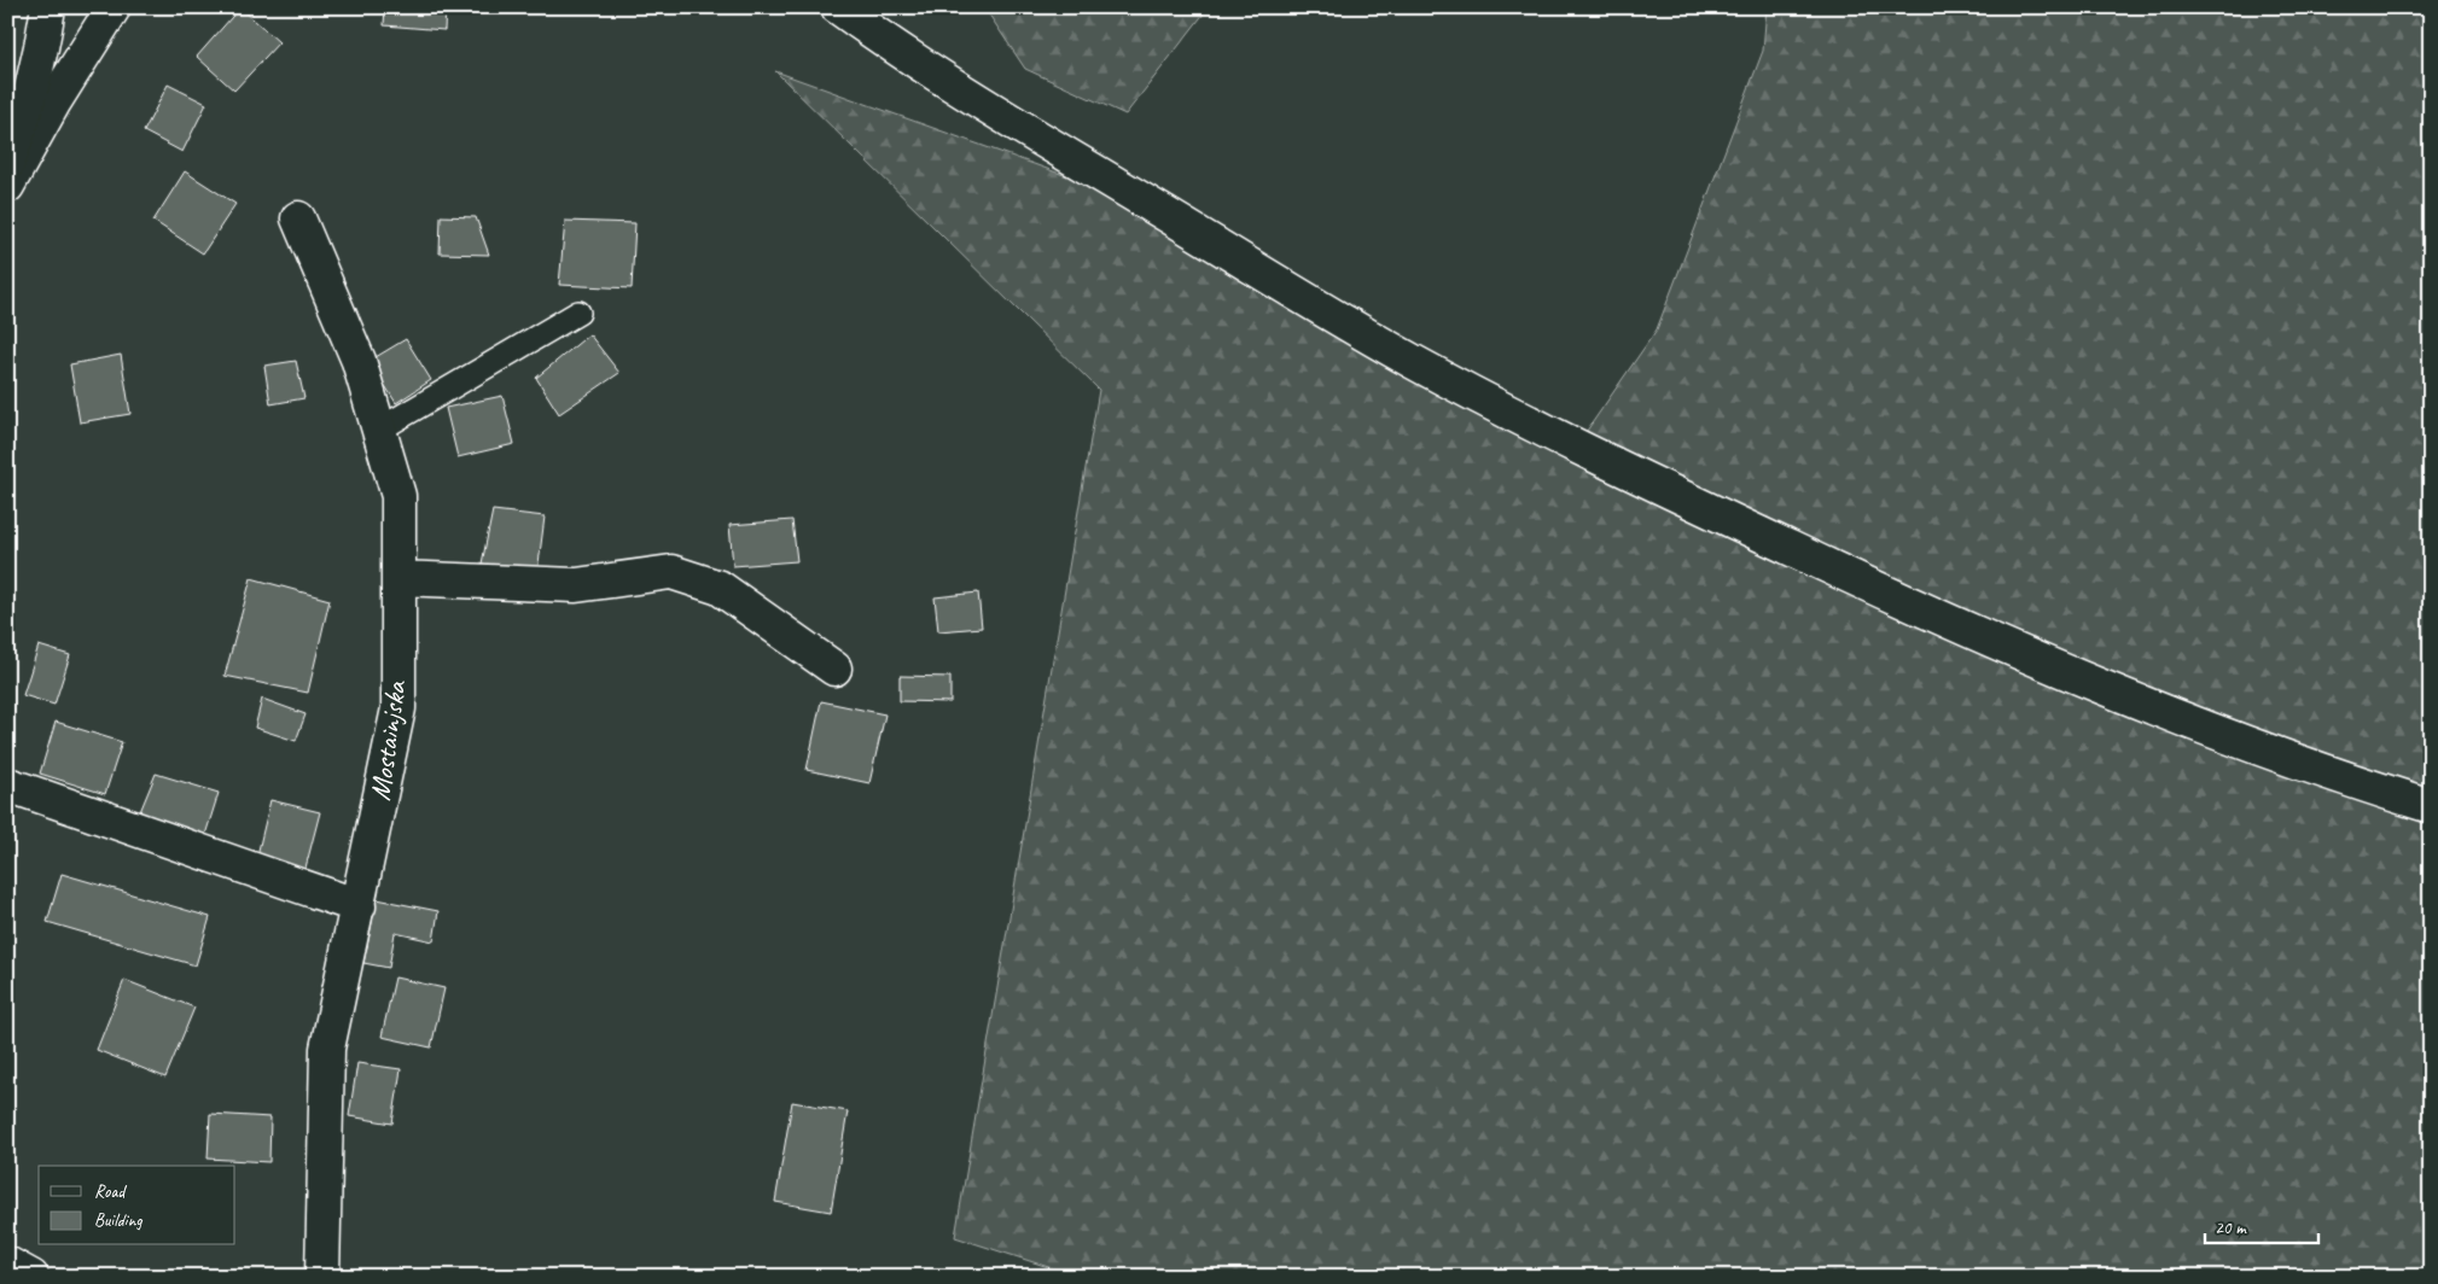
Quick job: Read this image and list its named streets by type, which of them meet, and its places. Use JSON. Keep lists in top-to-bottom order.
{
  "streets": {
    "main road": ["Mostainjska"]
  },
  "legend": ["Road", "Building"],
  "scale_bar": "20 m"
}
